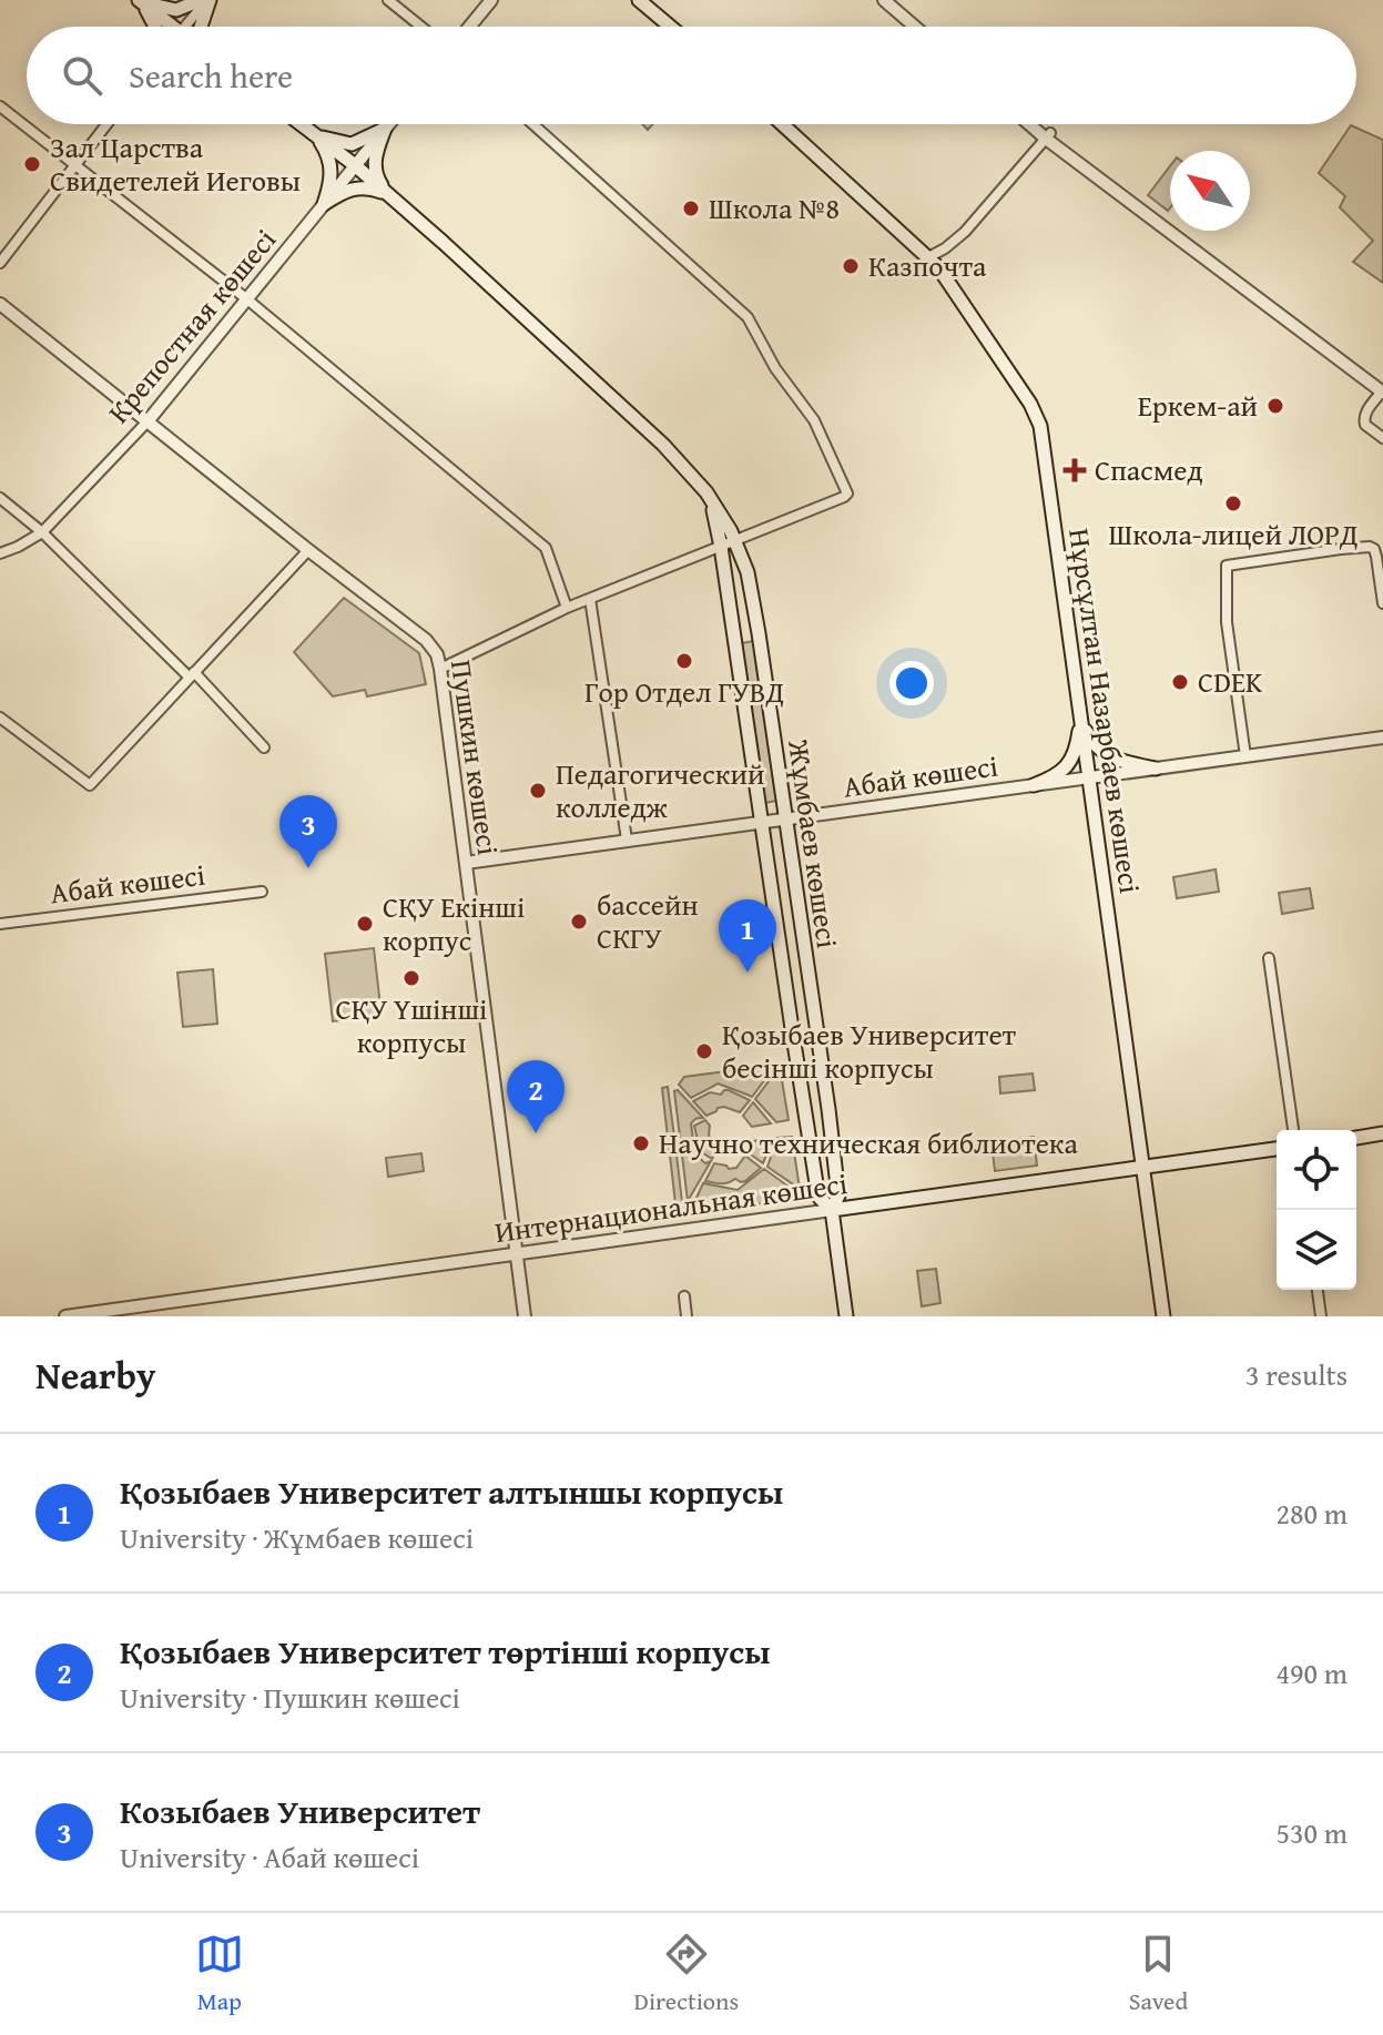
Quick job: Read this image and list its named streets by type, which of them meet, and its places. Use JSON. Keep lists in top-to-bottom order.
{
  "streets": {
    "main road": ["Нұрсұлтан Назарбаев көшесі", "Жұмбаев көшесі", "Интернациональная көшесі"],
    "street": ["Крепостная көшесі", "Пушкин көшесі", "Абай көшесі"]
  },
  "crossings": [
    ["Крепостная көшесі", "Пушкин көшесі"],
    ["Крепостная көшесі", "Жұмбаев көшесі"],
    ["Нұрсұлтан Назарбаев көшесі", "Абай көшесі"],
    ["Нұрсұлтан Назарбаев көшесі", "Интернациональная көшесі"],
    ["Пушкин көшесі", "Абай көшесі"],
    ["Пушкин көшесі", "Интернациональная көшесі"],
    ["Абай көшесі", "Жұмбаев көшесі"],
    ["Жұмбаев көшесі", "Интернациональная көшесі"]
  ],
  "places": {
    "other": [
      "Зал Царства Свидетелей Иеговы",
      "Школа №8",
      "Казпочта",
      "Еркем-ай",
      "Школа-лицей ЛОРД",
      "Гор Отдел ГУВД",
      "CDEK",
      "Педагогический колледж",
      "бассейн СКГУ",
      "СҚУ Екінші корпус",
      "СҚУ Үшінші корпусы",
      "Қозыбаев Университет бесінші корпусы",
      "Научно техническая библиотека"
    ],
    "health": ["Спасмед"]
  },
  "north": "top left",
  "page": {
    "search": "Search here",
    "pins": ["3", "1", "2"],
    "heading": ["Nearby", "3 results"],
    "list": [
      {
        "mark": "1",
        "name": "Қозыбаев Университет алтыншы корпусы",
        "note": "University · Жұмбаев көшесі",
        "value": "280 m"
      },
      {
        "mark": "2",
        "name": "Қозыбаев Университет төртінші корпусы",
        "note": "University · Пушкин көшесі",
        "value": "490 m"
      },
      {
        "mark": "3",
        "name": "Козыбаев Университет",
        "note": "University · Абай көшесі",
        "value": "530 m"
      }
    ],
    "nav": ["Map", "Directions", "Saved"]
  }
}
